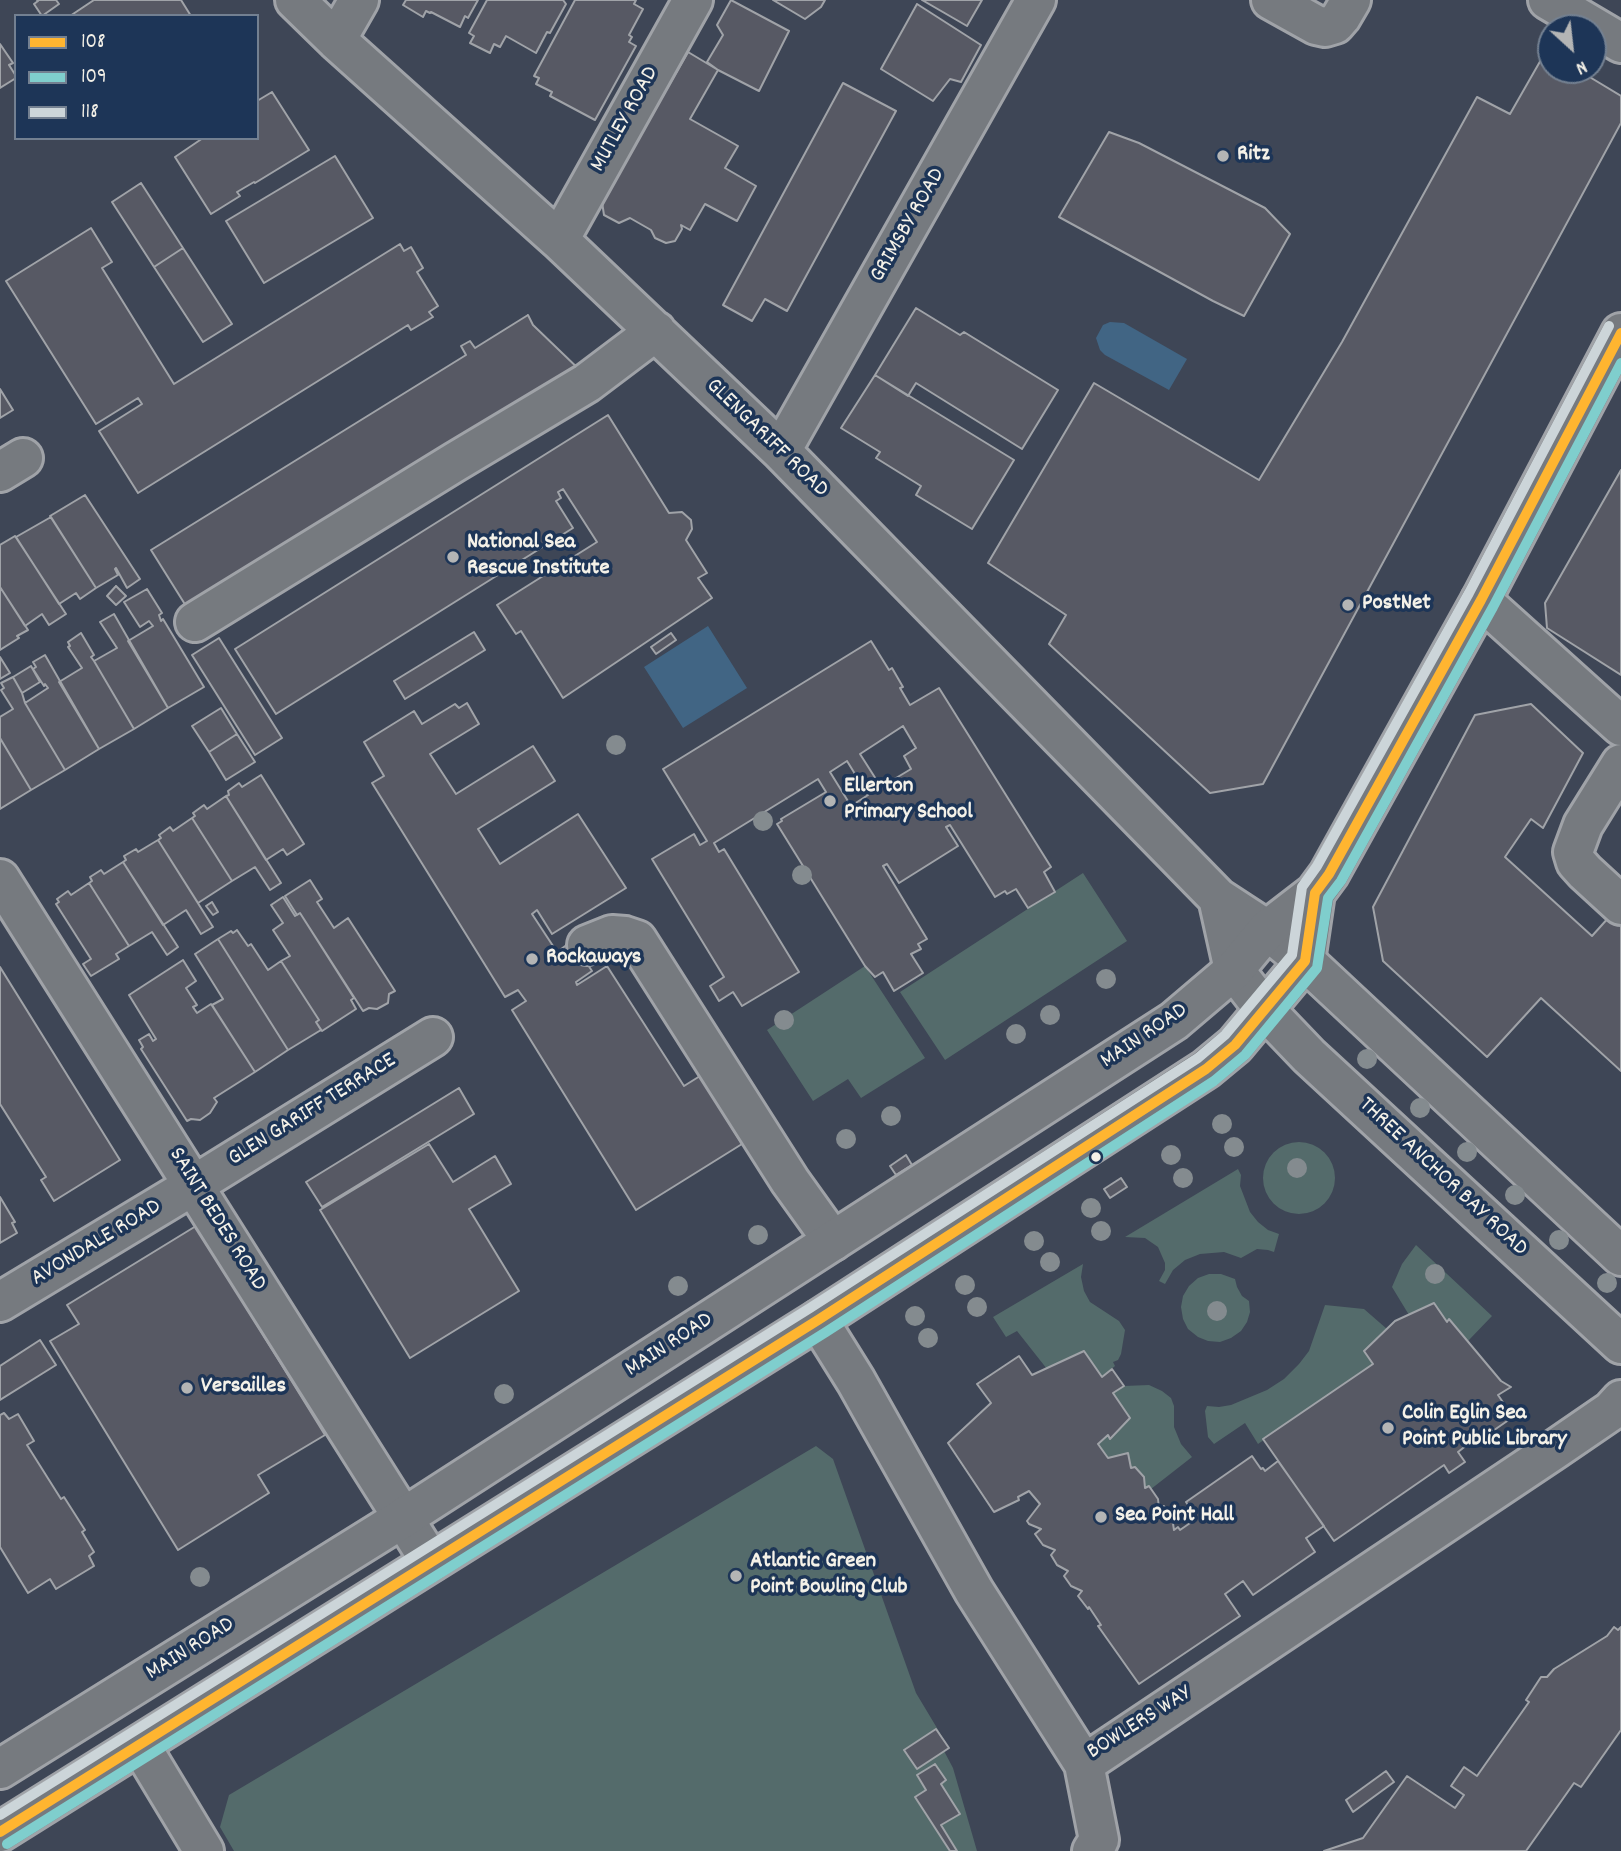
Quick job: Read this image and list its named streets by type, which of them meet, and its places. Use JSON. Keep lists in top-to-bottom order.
{
  "streets": {
    "street": [
      "MUTLEY ROAD",
      "GRIMSBY ROAD",
      "GLENGARIFF ROAD",
      "MAIN ROAD",
      "GLEN GARIFF TERRACE",
      "THREE ANCHOR BAY ROAD",
      "SAINT BEDES ROAD",
      "AVONDALE ROAD",
      "BOWLERS WAY"
    ]
  },
  "crossings": [
    ["MUTLEY ROAD", "GLENGARIFF ROAD"],
    ["GRIMSBY ROAD", "GLENGARIFF ROAD"],
    ["GLENGARIFF ROAD", "MAIN ROAD"],
    ["MAIN ROAD", "THREE ANCHOR BAY ROAD"],
    ["MAIN ROAD", "SAINT BEDES ROAD"],
    ["GLEN GARIFF TERRACE", "SAINT BEDES ROAD"],
    ["GLEN GARIFF TERRACE", "AVONDALE ROAD"],
    ["SAINT BEDES ROAD", "AVONDALE ROAD"]
  ],
  "places": [
    "Ritz",
    "National Sea Rescue Institute",
    "PostNet",
    "Ellerton Primary School",
    "Rockaways",
    "Versailles",
    "Colin Eglin Sea Point Public Library",
    "Sea Point Hall",
    "Atlantic Green Point Bowling Club"
  ],
  "lines": ["transit line 118", "transit line 108", "transit line 109"],
  "legend": ["108", "109", "118"],
  "north": "bottom right"
}
